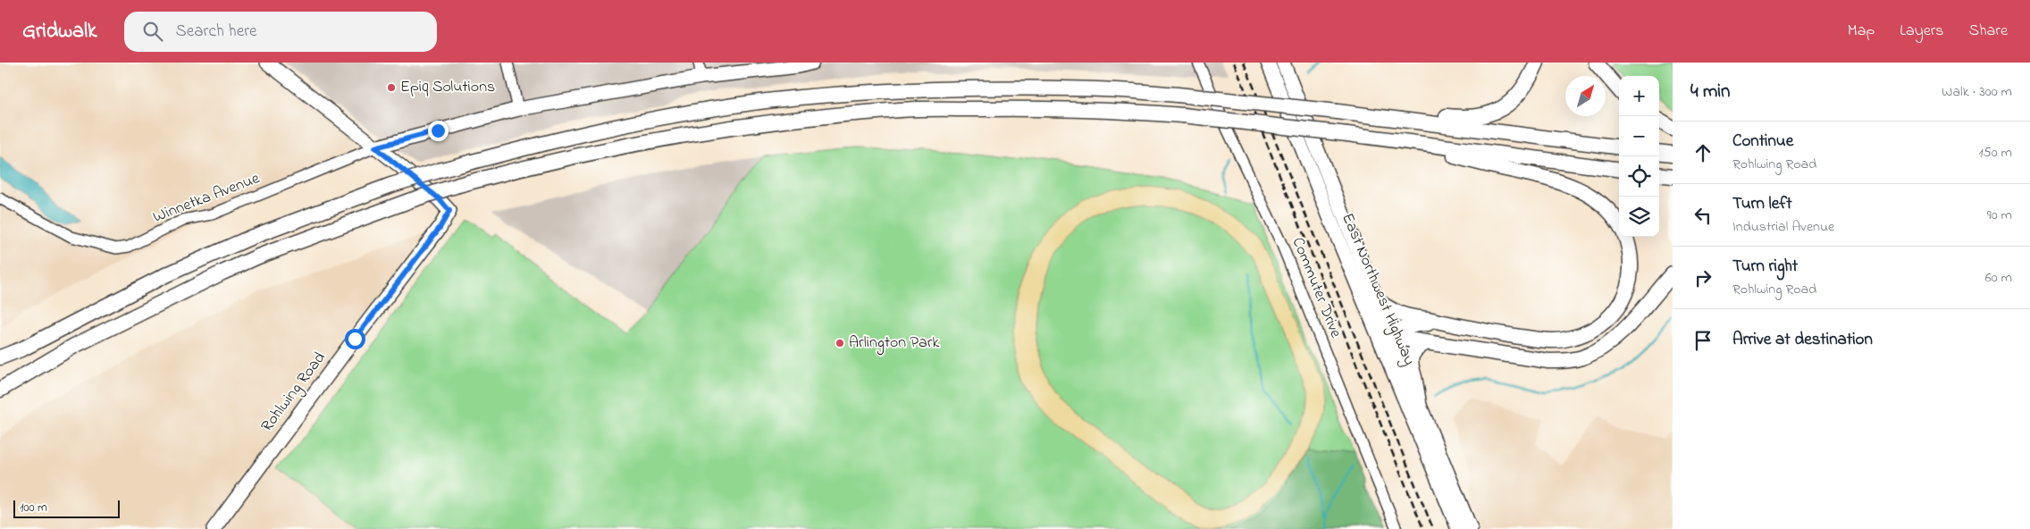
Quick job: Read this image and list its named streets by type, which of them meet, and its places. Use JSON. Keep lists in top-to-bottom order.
{
  "streets": {
    "main road": ["East Northwest Highway", "Rohlwing Road"],
    "street": ["Winnetka Avenue", "Commuter Drive"]
  },
  "crossings": [
    ["Winnetka Avenue", "Rohlwing Road"]
  ],
  "places": ["Epiq Solutions", "Arlington Park"],
  "scale_bar": "100 m",
  "north": "top right",
  "page": {
    "header": "Gridwalk",
    "search": "Search here",
    "nav": ["Map", "Layers", "Share"],
    "heading": ["4 min", "Walk · 300 m"],
    "map_buttons": ["+", "−"],
    "list": [
      ["Continue", "Rohlwing Road", "150 m"],
      ["Turn left", "Industrial Avenue", "90 m"],
      ["Turn right", "Rohlwing Road", "60 m"],
      "Arrive at destination"
    ],
    "scale": "100 m"
  }
}
